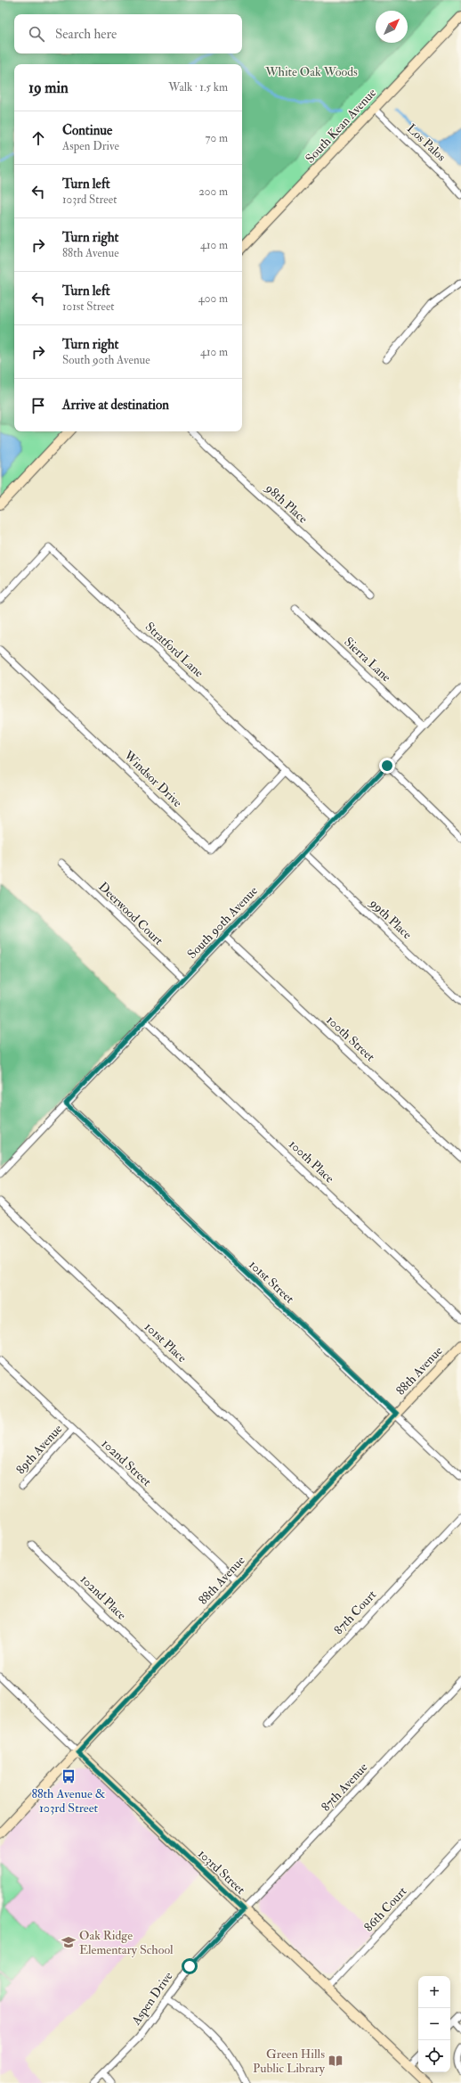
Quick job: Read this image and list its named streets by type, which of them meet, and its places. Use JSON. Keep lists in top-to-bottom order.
{
  "streets": {
    "street": [
      "South Kean Avenue",
      "Los Palos",
      "98th Place",
      "Stratford Lane",
      "Sierra Lane",
      "Windsor Drive",
      "Deerwood Court",
      "99th Place",
      "South 90th Avenue",
      "100th Street",
      "100th Place",
      "101st Street",
      "101st Place",
      "88th Avenue",
      "89th Avenue",
      "102nd Street",
      "102nd Place",
      "87th Court",
      "87th Avenue",
      "103rd Street",
      "86th Court",
      "Aspen Drive"
    ]
  },
  "crossings": [
    ["South Kean Avenue", "Los Palos"],
    ["Stratford Lane", "Windsor Drive"],
    ["Stratford Lane", "South 90th Avenue"],
    ["Sierra Lane", "South 90th Avenue"],
    ["Deerwood Court", "South 90th Avenue"],
    ["99th Place", "South 90th Avenue"],
    ["South 90th Avenue", "100th Street"],
    ["South 90th Avenue", "100th Place"],
    ["South 90th Avenue", "101st Street"],
    ["101st Street", "88th Avenue"],
    ["101st Place", "88th Avenue"],
    ["88th Avenue", "102nd Street"],
    ["88th Avenue", "102nd Place"],
    ["88th Avenue", "103rd Street"],
    ["89th Avenue", "102nd Street"],
    ["87th Avenue", "103rd Street"],
    ["87th Avenue", "Aspen Drive"],
    ["103rd Street", "86th Court"],
    ["103rd Street", "Aspen Drive"]
  ],
  "parks": ["White Oak Woods"],
  "places": {
    "bus stop": ["88th Avenue & 103rd Street"],
    "school or university": ["Oak Ridge Elementary School"],
    "library": ["Green Hills Public Library"]
  },
  "north": "top right",
  "page": {
    "search": "Search here",
    "heading": ["19 min", "Walk · 1.5 km"],
    "list": [
      ["Continue", "Aspen Drive", "70 m"],
      ["Turn left", "103rd Street", "200 m"],
      ["Turn right", "88th Avenue", "410 m"],
      ["Turn left", "101st Street", "400 m"],
      ["Turn right", "South 90th Avenue", "410 m"],
      "Arrive at destination"
    ],
    "map_buttons": ["+", "−"]
  }
}
